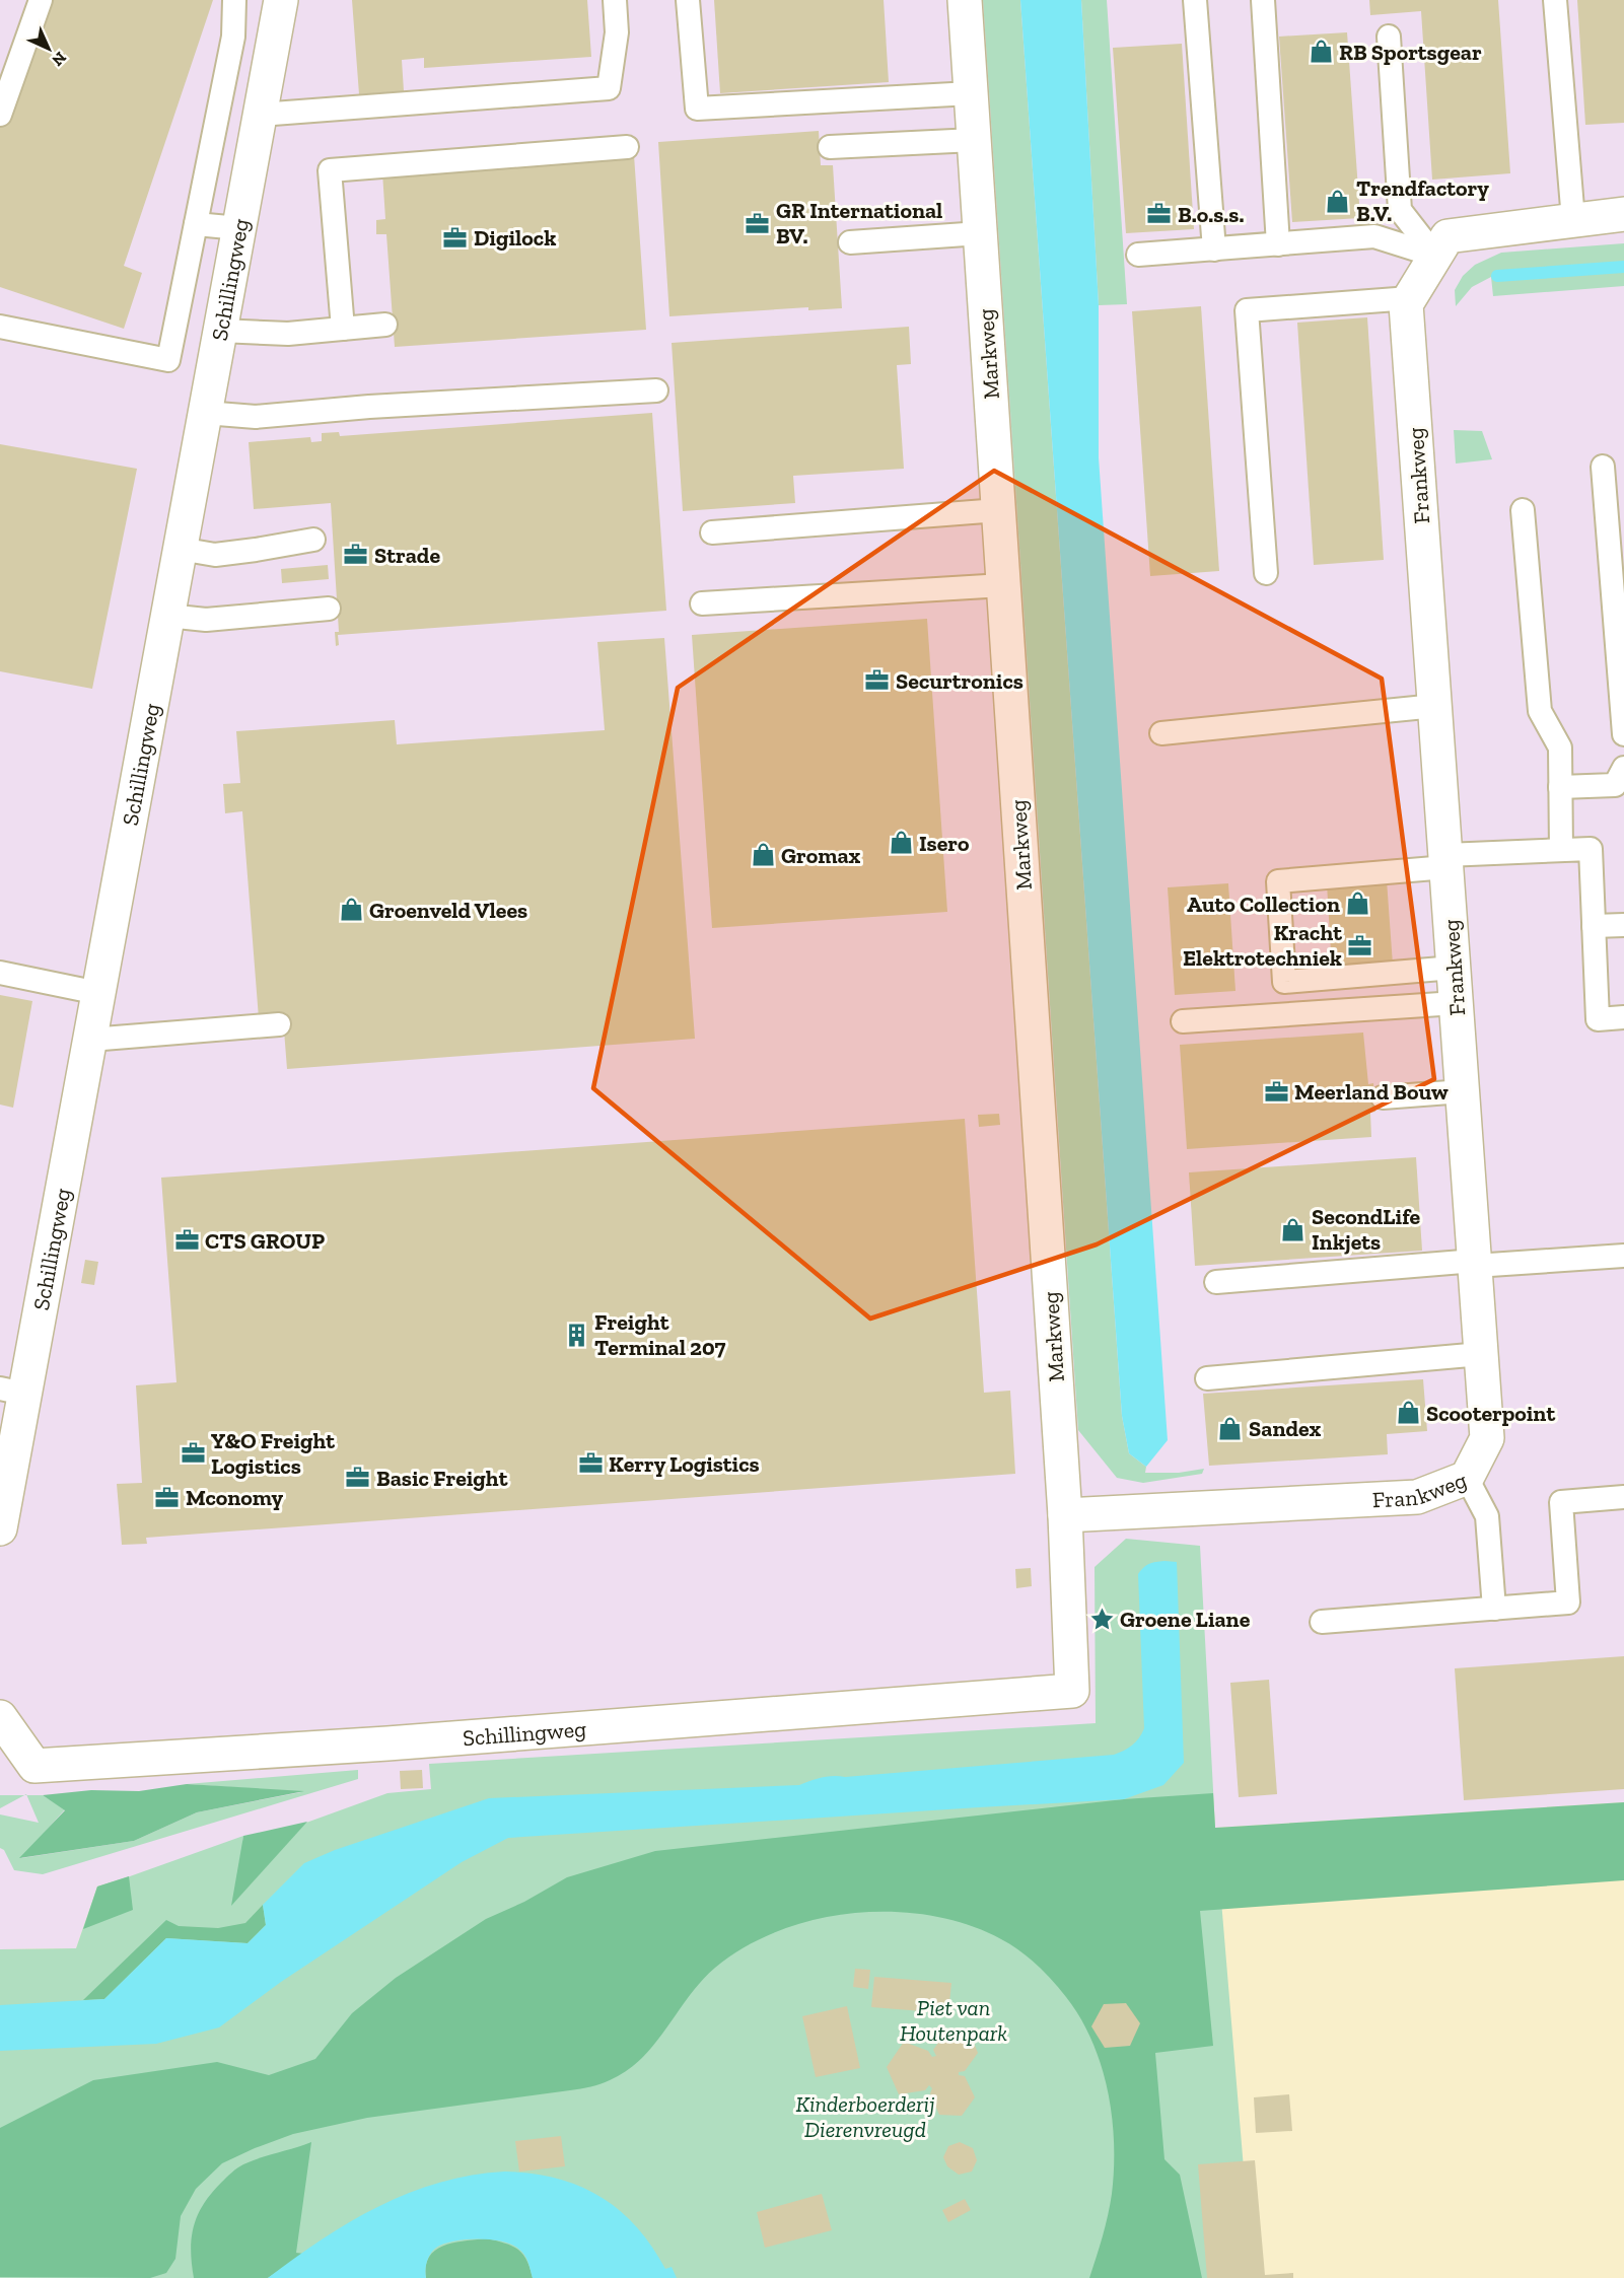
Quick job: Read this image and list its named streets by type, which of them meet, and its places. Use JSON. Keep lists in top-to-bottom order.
{
  "streets": {
    "street": ["Schillingweg", "Markweg", "Frankweg"]
  },
  "crossings": [
    ["Schillingweg", "Markweg"],
    ["Markweg", "Frankweg"]
  ],
  "parks": ["Piet van Houtenpark", "Kinderboerderij Dierenvreugd"],
  "places": {
    "shop": [
      "RB Sportsgear",
      "Trendfactory B.V.",
      "Isero",
      "Gromax",
      "Auto Collection",
      "Groenveld Vlees",
      "SecondLife Inkjets",
      "Scooterpoint",
      "Sandex"
    ],
    "office": [
      "B.o.s.s.",
      "GR International BV.",
      "Digilock",
      "Strade",
      "Securtronics",
      "Kracht Elektrotechniek",
      "Meerland Bouw",
      "CTS GROUP",
      "Y&O Freight Logistics",
      "Kerry Logistics",
      "Basic Freight",
      "Mconomy"
    ],
    "building": ["Freight Terminal 207"],
    "place": ["Groene Liane"]
  },
  "north": "bottom right"
}
